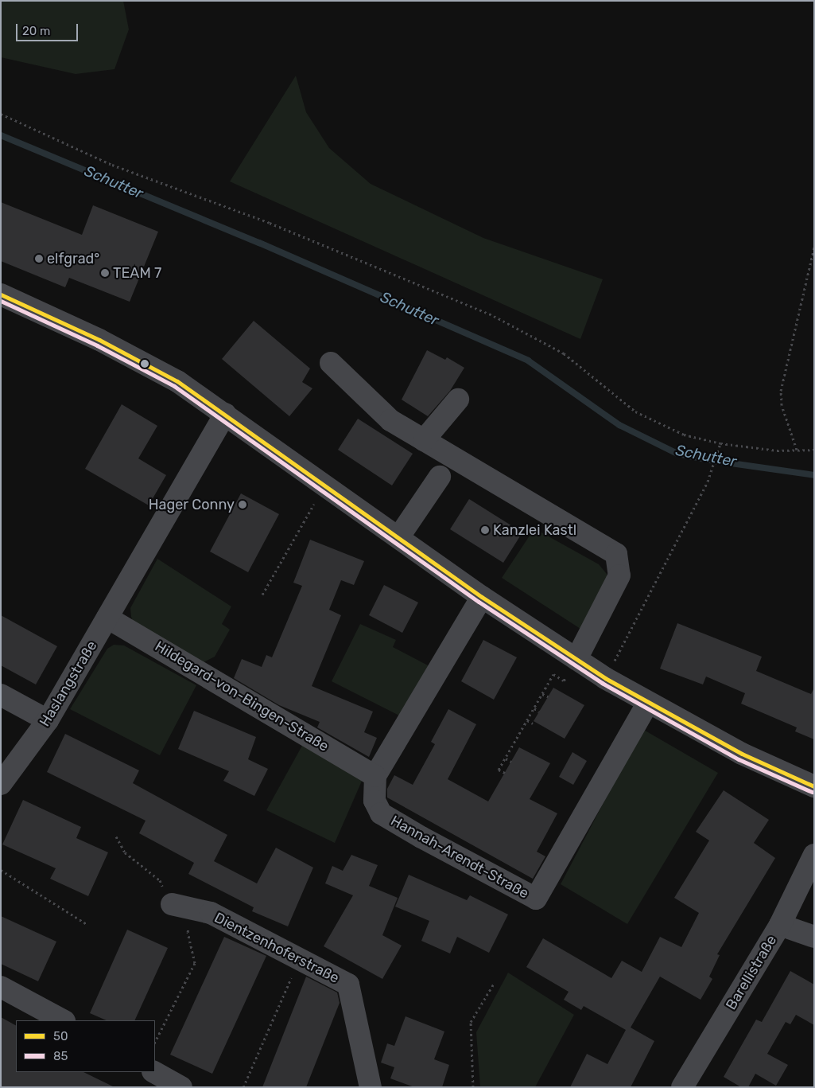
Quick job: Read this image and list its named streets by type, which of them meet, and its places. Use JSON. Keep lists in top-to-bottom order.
{
  "streets": {
    "street": [
      "Haslangstraße",
      "Hildegard-von-Bingen-Straße",
      "Hannah-Arendt-Straße",
      "Dientzenhoferstraße",
      "Barellistraße"
    ]
  },
  "crossings": [
    ["Haslangstraße", "Hildegard-von-Bingen-Straße"],
    ["Hildegard-von-Bingen-Straße", "Hannah-Arendt-Straße"]
  ],
  "water": ["Schutter"],
  "places": [
    "elfgrad°",
    "TEAM 7",
    "Hager Conny",
    "Kanzlei Kastl"
  ],
  "lines": ["transit line 50", "transit line 85"],
  "legend": ["50", "85"],
  "scale_bar": "20 m"
}
